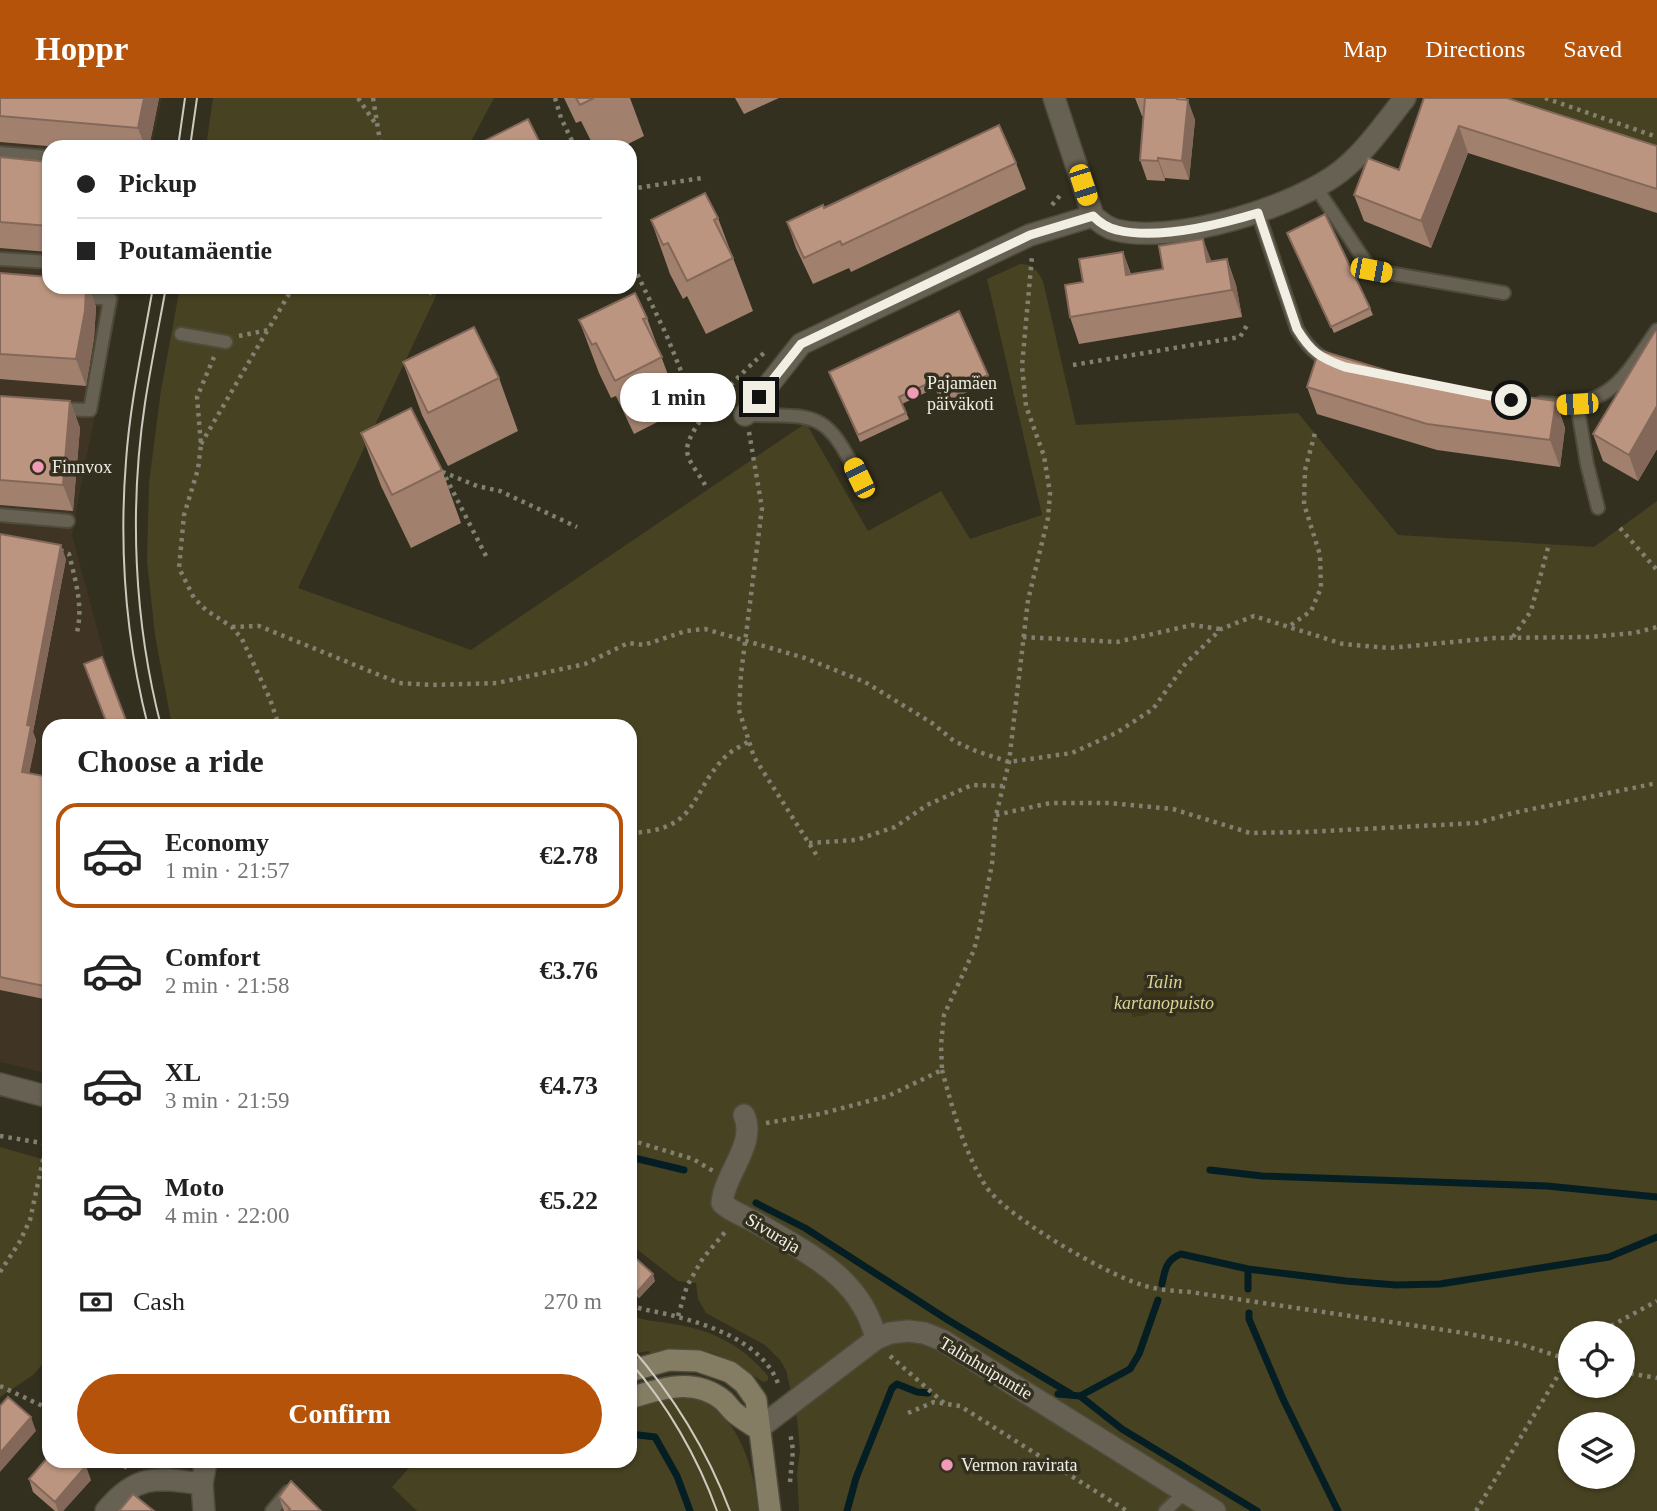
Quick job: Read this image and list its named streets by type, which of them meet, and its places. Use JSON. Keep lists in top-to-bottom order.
{
  "streets": {
    "street": ["Sivuraja", "Talinhuipuntie"]
  },
  "crossings": [
    ["Sivuraja", "Talinhuipuntie"]
  ],
  "parks": ["Talin kartanopuisto"],
  "places": ["Pajamäen päiväkoti", "Finnvox", "Vermon ravirata"],
  "page": {
    "header": "Hoppr",
    "nav": ["Map", "Directions", "Saved"],
    "banner": ["Pickup", "Poutamäentie"],
    "bubble": "1 min",
    "heading": "Choose a ride",
    "list": [
      {
        "name": "Economy",
        "note": "1 min · 21:57",
        "value": "€2.78"
      },
      {
        "name": "Comfort",
        "note": "2 min · 21:58",
        "value": "€3.76"
      },
      {
        "name": "XL",
        "note": "3 min · 21:59",
        "value": "€4.73"
      },
      {
        "name": "Moto",
        "note": "4 min · 22:00",
        "value": "€5.22"
      }
    ],
    "pay": ["Cash", "270 m"],
    "buttons": "Confirm"
  }
}
